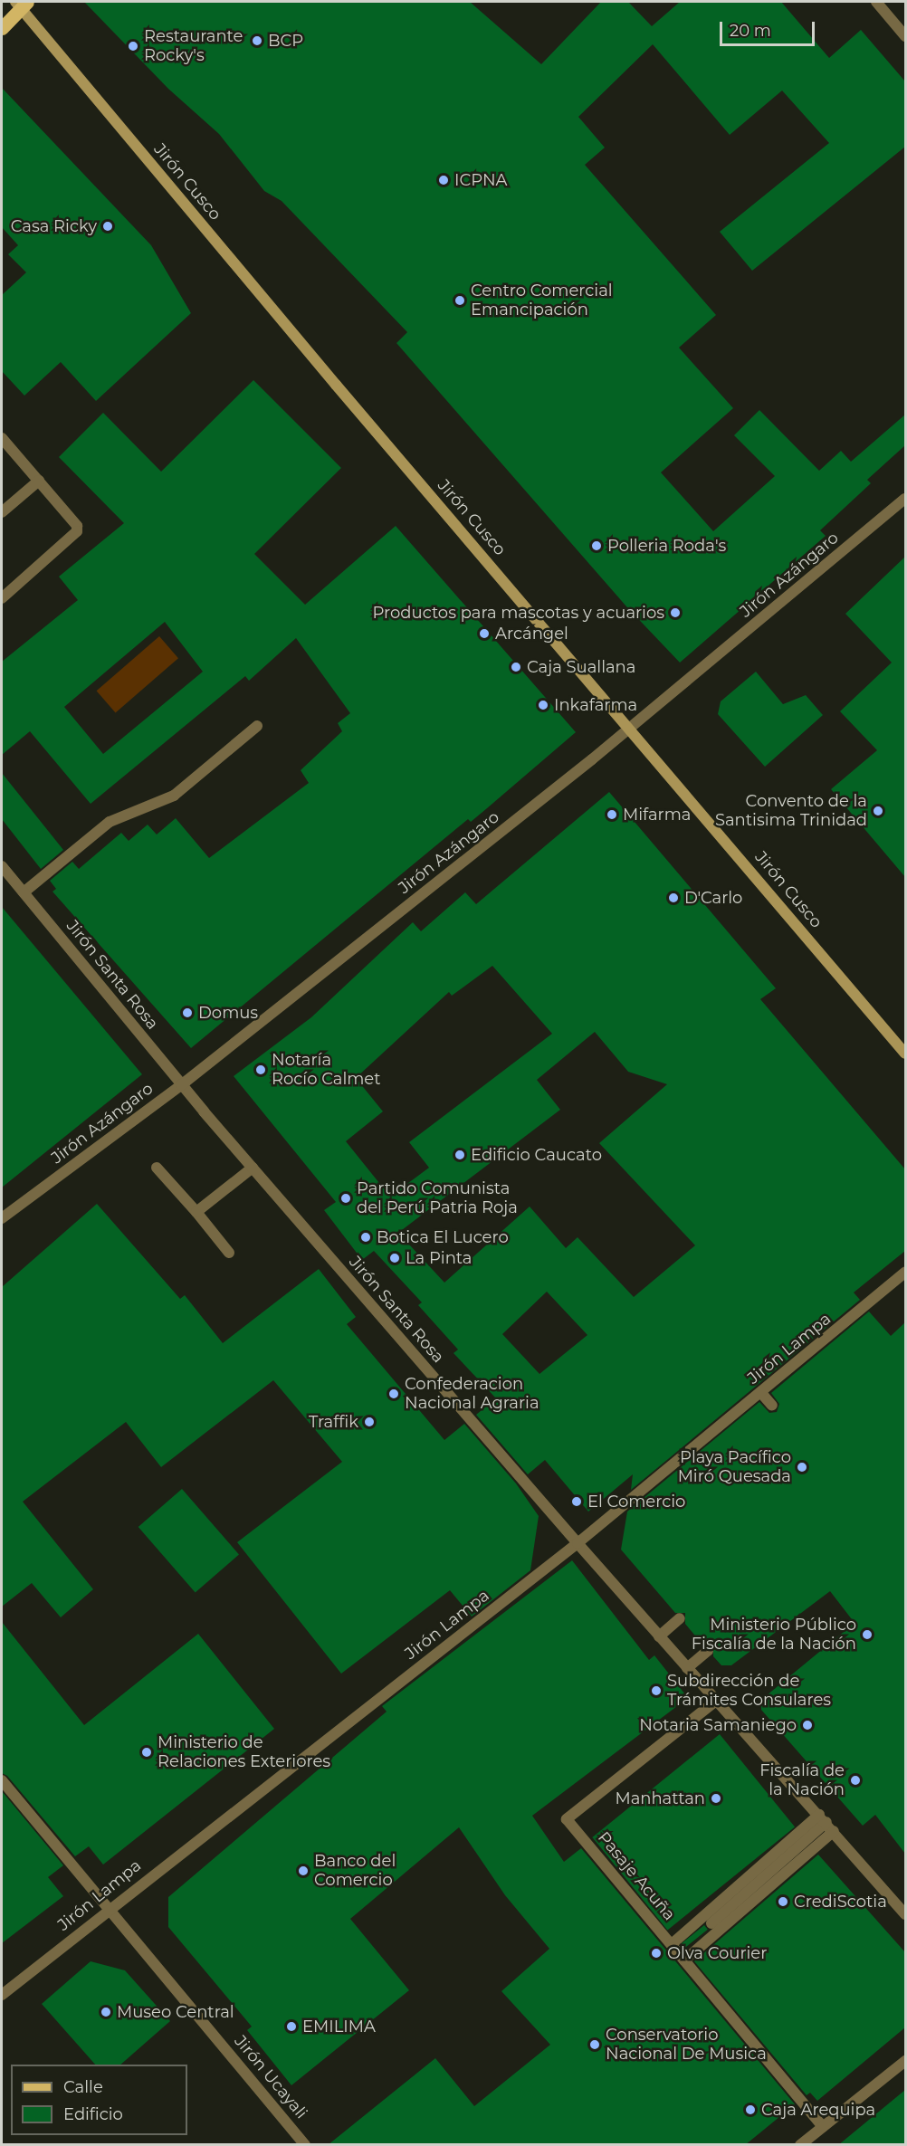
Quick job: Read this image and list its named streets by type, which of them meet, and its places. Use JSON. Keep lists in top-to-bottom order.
{
  "streets": {
    "street": [
      "Jirón Cusco",
      "Jirón Azángaro",
      "Jirón Santa Rosa",
      "Jirón Lampa",
      "Pasaje Acuña",
      "Jirón Ucayali"
    ]
  },
  "crossings": [
    ["Jirón Cusco", "Jirón Azángaro"],
    ["Jirón Azángaro", "Jirón Santa Rosa"],
    ["Jirón Santa Rosa", "Jirón Lampa"],
    ["Jirón Santa Rosa", "Pasaje Acuña"],
    ["Jirón Lampa", "Jirón Ucayali"]
  ],
  "places": [
    "BCP",
    "Restaurante Rocky's",
    "ICPNA",
    "Casa Ricky",
    "Centro Comercial Emancipación",
    "Polleria Roda's",
    "Productos para mascotas y acuarios",
    "Arcángel",
    "Caja Suallana",
    "Inkafarma",
    "Convento de la Santisima Trinidad",
    "Mifarma",
    "D'Carlo",
    "Domus",
    "Notaría Rocío Calmet",
    "Edificio Caucato",
    "Partido Comunista del Perú Patria Roja",
    "Botica El Lucero",
    "La Pinta",
    "Confederacion Nacional Agraria",
    "Traffik",
    "Playa Pacífico Miró Quesada",
    "El Comercio",
    "Ministerio Público Fiscalía de la Nación",
    "Subdirección de Trámites Consulares",
    "Notaria Samaniego",
    "Ministerio de Relaciones Exteriores",
    "Fiscalía de la Nación",
    "Manhattan",
    "Banco del Comercio",
    "CrediScotia",
    "Olva Courier",
    "Museo Central",
    "EMILIMA",
    "Conservatorio Nacional De Musica",
    "Caja Arequipa"
  ],
  "legend": ["Calle", "Edificio"],
  "scale_bar": "20 m"
}
